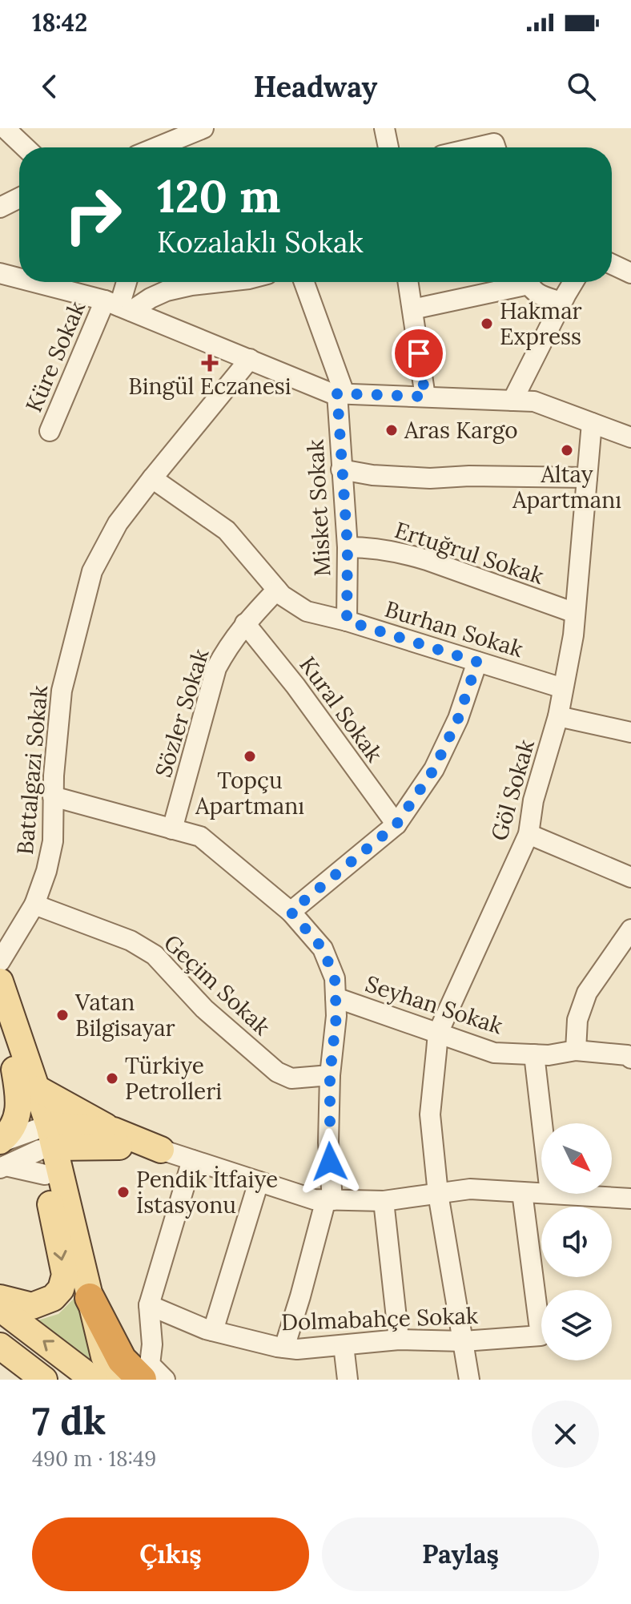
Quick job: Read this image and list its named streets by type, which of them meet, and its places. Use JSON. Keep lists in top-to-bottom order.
{
  "streets": {
    "street": [
      "Küre Sokak",
      "Misket Sokak",
      "Ertuğrul Sokak",
      "Burhan Sokak",
      "Kural Sokak",
      "Sözler Sokak",
      "Battalgazi Sokak",
      "Göl Sokak",
      "Geçim Sokak",
      "Seyhan Sokak",
      "Dolmabahçe Sokak"
    ]
  },
  "crossings": [
    ["Misket Sokak", "Ertuğrul Sokak"],
    ["Misket Sokak", "Burhan Sokak"],
    ["Ertuğrul Sokak", "Göl Sokak"],
    ["Burhan Sokak", "Sözler Sokak"],
    ["Burhan Sokak", "Battalgazi Sokak"],
    ["Burhan Sokak", "Göl Sokak"],
    ["Kural Sokak", "Sözler Sokak"],
    ["Battalgazi Sokak", "Geçim Sokak"],
    ["Göl Sokak", "Seyhan Sokak"],
    ["Göl Sokak", "Dolmabahçe Sokak"]
  ],
  "places": {
    "other": [
      "Hakmar Express",
      "Aras Kargo",
      "Altay Apartmanı",
      "Topçu Apartmanı",
      "Vatan Bilgisayar",
      "Türkiye Petrolleri",
      "Pendik İtfaiye İstasyonu"
    ],
    "health": ["Bingül Eczanesi"]
  },
  "north": "bottom right",
  "page": {
    "status": "18:42",
    "header": "Headway",
    "turn": ["120 m", "Kozalaklı Sokak"],
    "heading": ["7 dk", "490 m · 18:49"],
    "buttons": ["Çıkış", "Paylaş"]
  }
}
